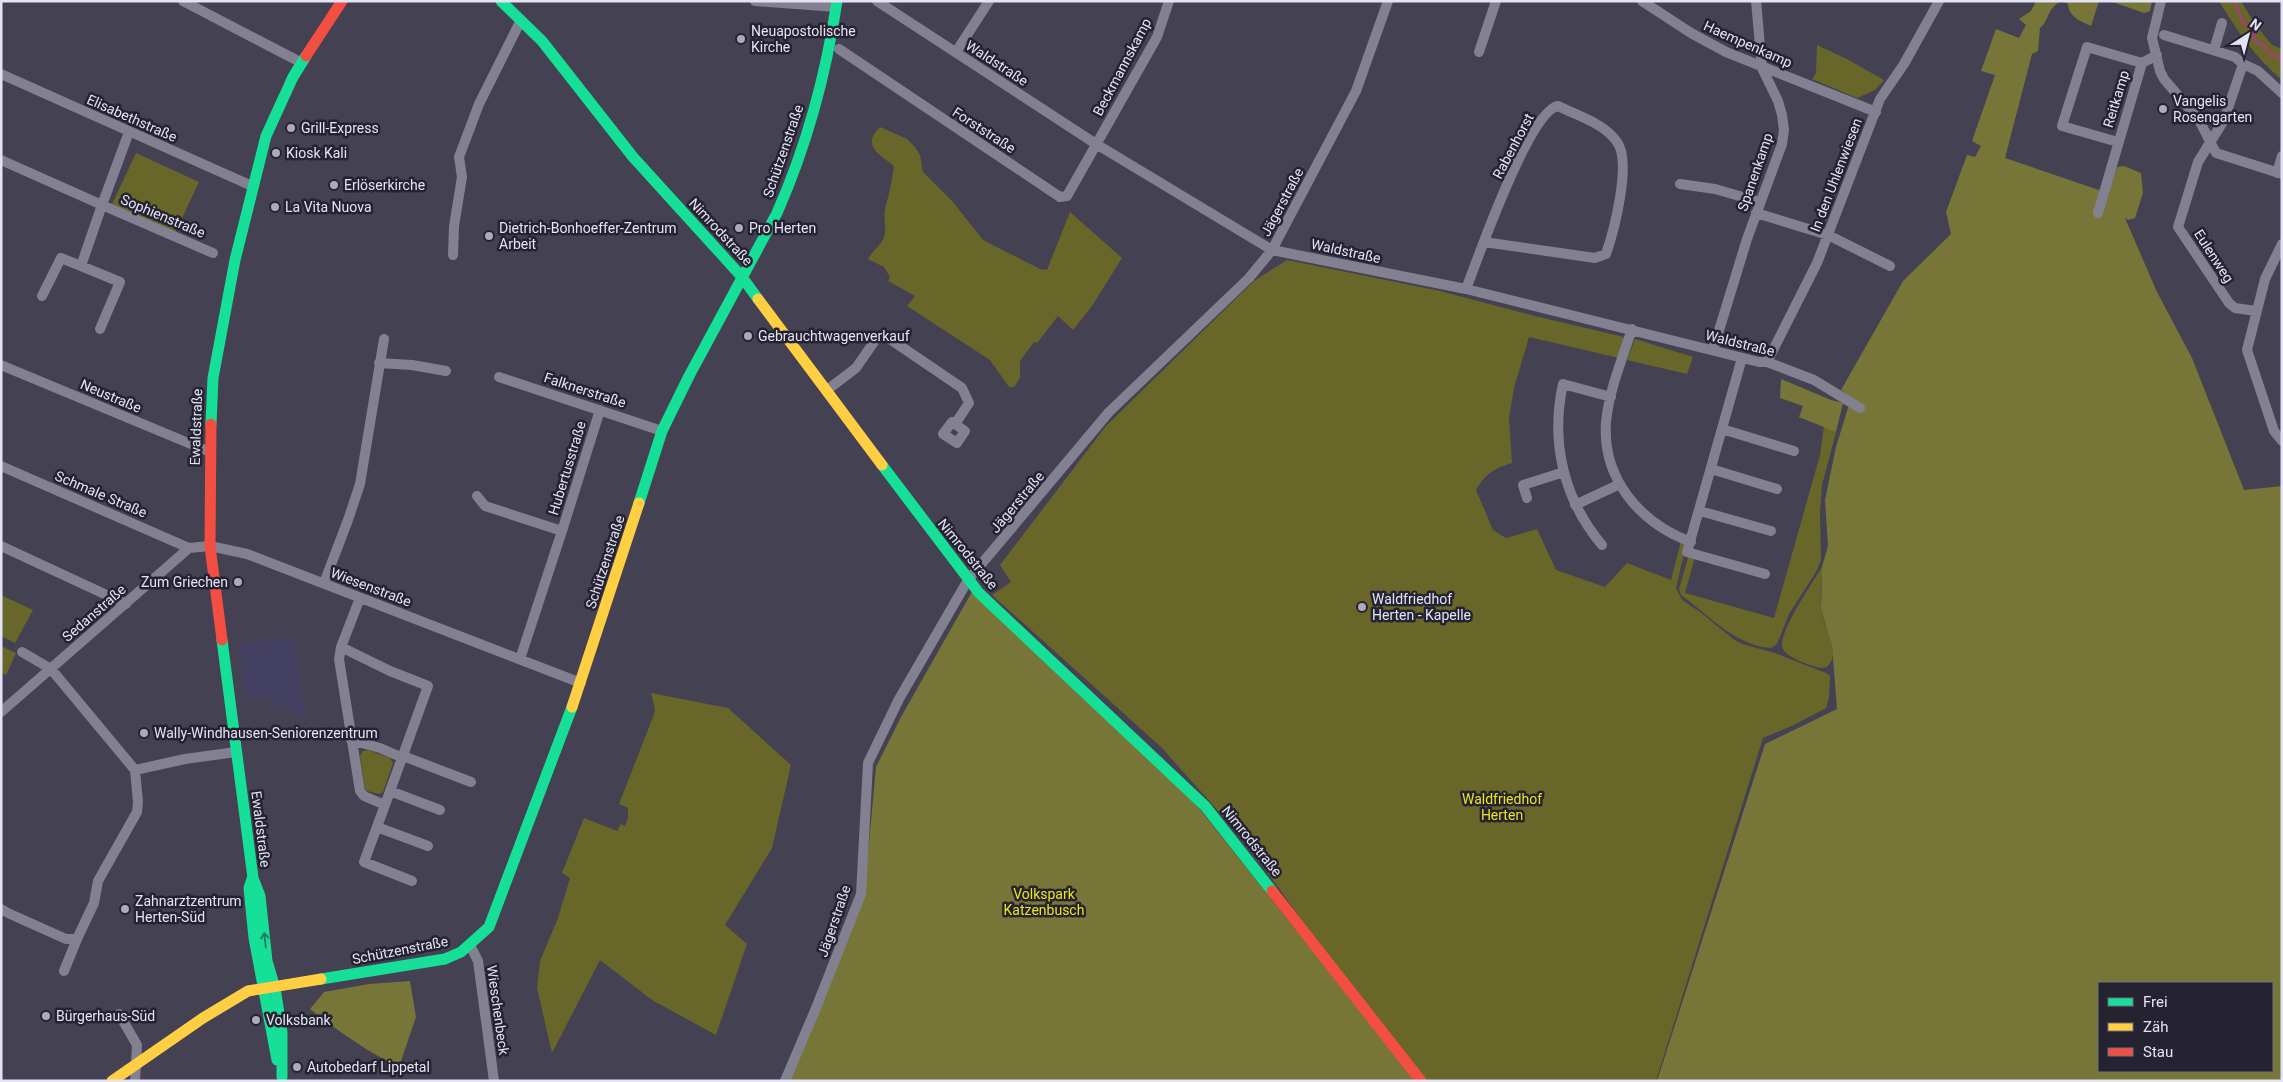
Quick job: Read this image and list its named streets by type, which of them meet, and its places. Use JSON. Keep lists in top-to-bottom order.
{
  "streets": {
    "main road": ["Schützenstraße", "Nimrodstraße", "Ewaldstraße"],
    "street": [
      "Haempenkamp",
      "Waldstraße",
      "Beckmannskamp",
      "Reitkamp",
      "Elisabethstraße",
      "Forststraße",
      "Rabenhorst",
      "Spanenkamp",
      "In den Uhlenwiesen",
      "Jägerstraße",
      "Sophienstraße",
      "Eulenweg",
      "Falknerstraße",
      "Neustraße",
      "Hubertusstraße",
      "Schmale Straße",
      "Wiesenstraße",
      "Sedanstraße",
      "Wieschenbeck"
    ]
  },
  "crossings": [
    ["Haempenkamp", "Spanenkamp"],
    ["Haempenkamp", "In den Uhlenwiesen"],
    ["Waldstraße", "Beckmannskamp"],
    ["Waldstraße", "Forststraße"],
    ["Waldstraße", "Rabenhorst"],
    ["Waldstraße", "Spanenkamp"],
    ["Waldstraße", "In den Uhlenwiesen"],
    ["Waldstraße", "Jägerstraße"],
    ["Beckmannskamp", "Forststraße"],
    ["Elisabethstraße", "Sophienstraße"],
    ["Elisabethstraße", "Ewaldstraße"],
    ["Schützenstraße", "Nimrodstraße"],
    ["Schützenstraße", "Falknerstraße"],
    ["Schützenstraße", "Ewaldstraße"],
    ["Schützenstraße", "Wiesenstraße"],
    ["Schützenstraße", "Wieschenbeck"],
    ["Jägerstraße", "Nimrodstraße"],
    ["Falknerstraße", "Hubertusstraße"],
    ["Neustraße", "Ewaldstraße"],
    ["Ewaldstraße", "Wiesenstraße"],
    ["Schmale Straße", "Sedanstraße"]
  ],
  "parks": ["Waldfriedhof Herten", "Volkspark Katzenbusch"],
  "places": [
    "Neuapostolische Kirche",
    "Vangelis Rosengarten",
    "Grill-Express",
    "Kiosk Kali",
    "Erlöserkirche",
    "La Vita Nuova",
    "Pro Herten",
    "Dietrich-Bonhoeffer-Zentrum Arbeit",
    "Gebrauchtwagenverkauf",
    "Zum Griechen",
    "Waldfriedhof Herten - Kapelle",
    "Wally-Windhausen-Seniorenzentrum",
    "Zahnarztzentrum Herten-Süd",
    "Bürgerhaus-Süd",
    "Volksbank",
    "Autobedarf Lippetal"
  ],
  "legend": ["Frei", "Zäh", "Stau"],
  "north": "top right"
}
